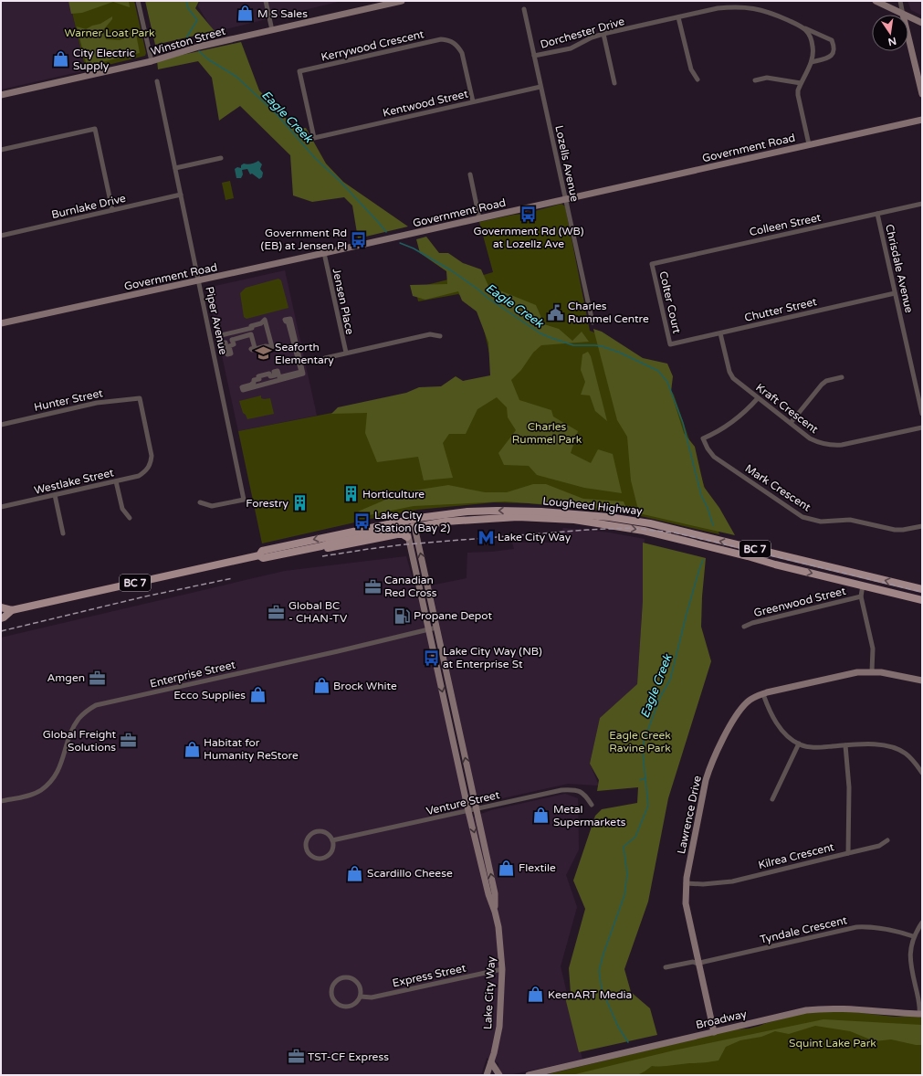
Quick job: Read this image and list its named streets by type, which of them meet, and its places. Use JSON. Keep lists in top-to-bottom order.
{
  "streets": {
    "main road": ["Lougheed Highway", "BC 7"],
    "street": [
      "Dorchester Drive",
      "Winston Street",
      "Kerrywood Crescent",
      "Kentwood Street",
      "Government Road",
      "Lozells Avenue",
      "Burnlake Drive",
      "Colleen Street",
      "Chrisdale Avenue",
      "Jensen Place",
      "Colter Court",
      "Chutter Street",
      "Piper Avenue",
      "Hunter Street",
      "Kraft Crescent",
      "Westlake Street",
      "Mark Crescent",
      "Greenwood Street",
      "Enterprise Street",
      "Venture Street",
      "Lawrence Drive",
      "Kilrea Crescent",
      "Tyndale Crescent",
      "Express Street",
      "Lake City Way",
      "Broadway"
    ]
  },
  "crossings": [
    ["Dorchester Drive", "Lozells Avenue"],
    ["Kerrywood Crescent", "Kentwood Street"],
    ["Kentwood Street", "Lozells Avenue"],
    ["Government Road", "Lozells Avenue"],
    ["Government Road", "Jensen Place"],
    ["Government Road", "Piper Avenue"],
    ["Burnlake Drive", "Piper Avenue"],
    ["Colleen Street", "Chrisdale Avenue"],
    ["Colleen Street", "Colter Court"],
    ["Chrisdale Avenue", "Chutter Street"],
    ["Colter Court", "Chutter Street"],
    ["Chutter Street", "Kraft Crescent"],
    ["Hunter Street", "Westlake Street"],
    ["Kraft Crescent", "Mark Crescent"],
    ["Lougheed Highway", "Lake City Way"],
    ["Enterprise Street", "Lake City Way"],
    ["Venture Street", "Lake City Way"],
    ["Lawrence Drive", "Kilrea Crescent"],
    ["Lawrence Drive", "Tyndale Crescent"],
    ["Lawrence Drive", "Broadway"],
    ["Express Street", "Lake City Way"]
  ],
  "water": ["Eagle Creek"],
  "parks": [
    "Warner Loat Park",
    "Charles Rummel Park",
    "Eagle Creek Ravine Park",
    "Squint Lake Park"
  ],
  "places": {
    "shop": [
      "M S Sales",
      "City Electric Supply",
      "Brock White",
      "Ecco Supplies",
      "Habitat for Humanity ReStore",
      "Metal Supermarkets",
      "Flextile",
      "Scardillo Cheese",
      "KeenART Media"
    ],
    "bus stop": [
      "Government Rd (WB) at Lozellz Ave",
      "Government Rd (EB) at Jensen Pl",
      "Lake City Station (Bay 2)",
      "Lake City Way (NB) at Enterprise St"
    ],
    "public building": ["Charles Rummel Centre"],
    "school or university": ["Seaforth Elementary"],
    "building": ["Horticulture", "Forestry"],
    "metro station": ["Lake City Way"],
    "office": [
      "Canadian Red Cross",
      "Global BC - CHAN-TV",
      "Amgen",
      "Global Freight Solutions",
      "TST-CF Express"
    ],
    "fuel station": ["Propane Depot"]
  },
  "north": "bottom"
}
